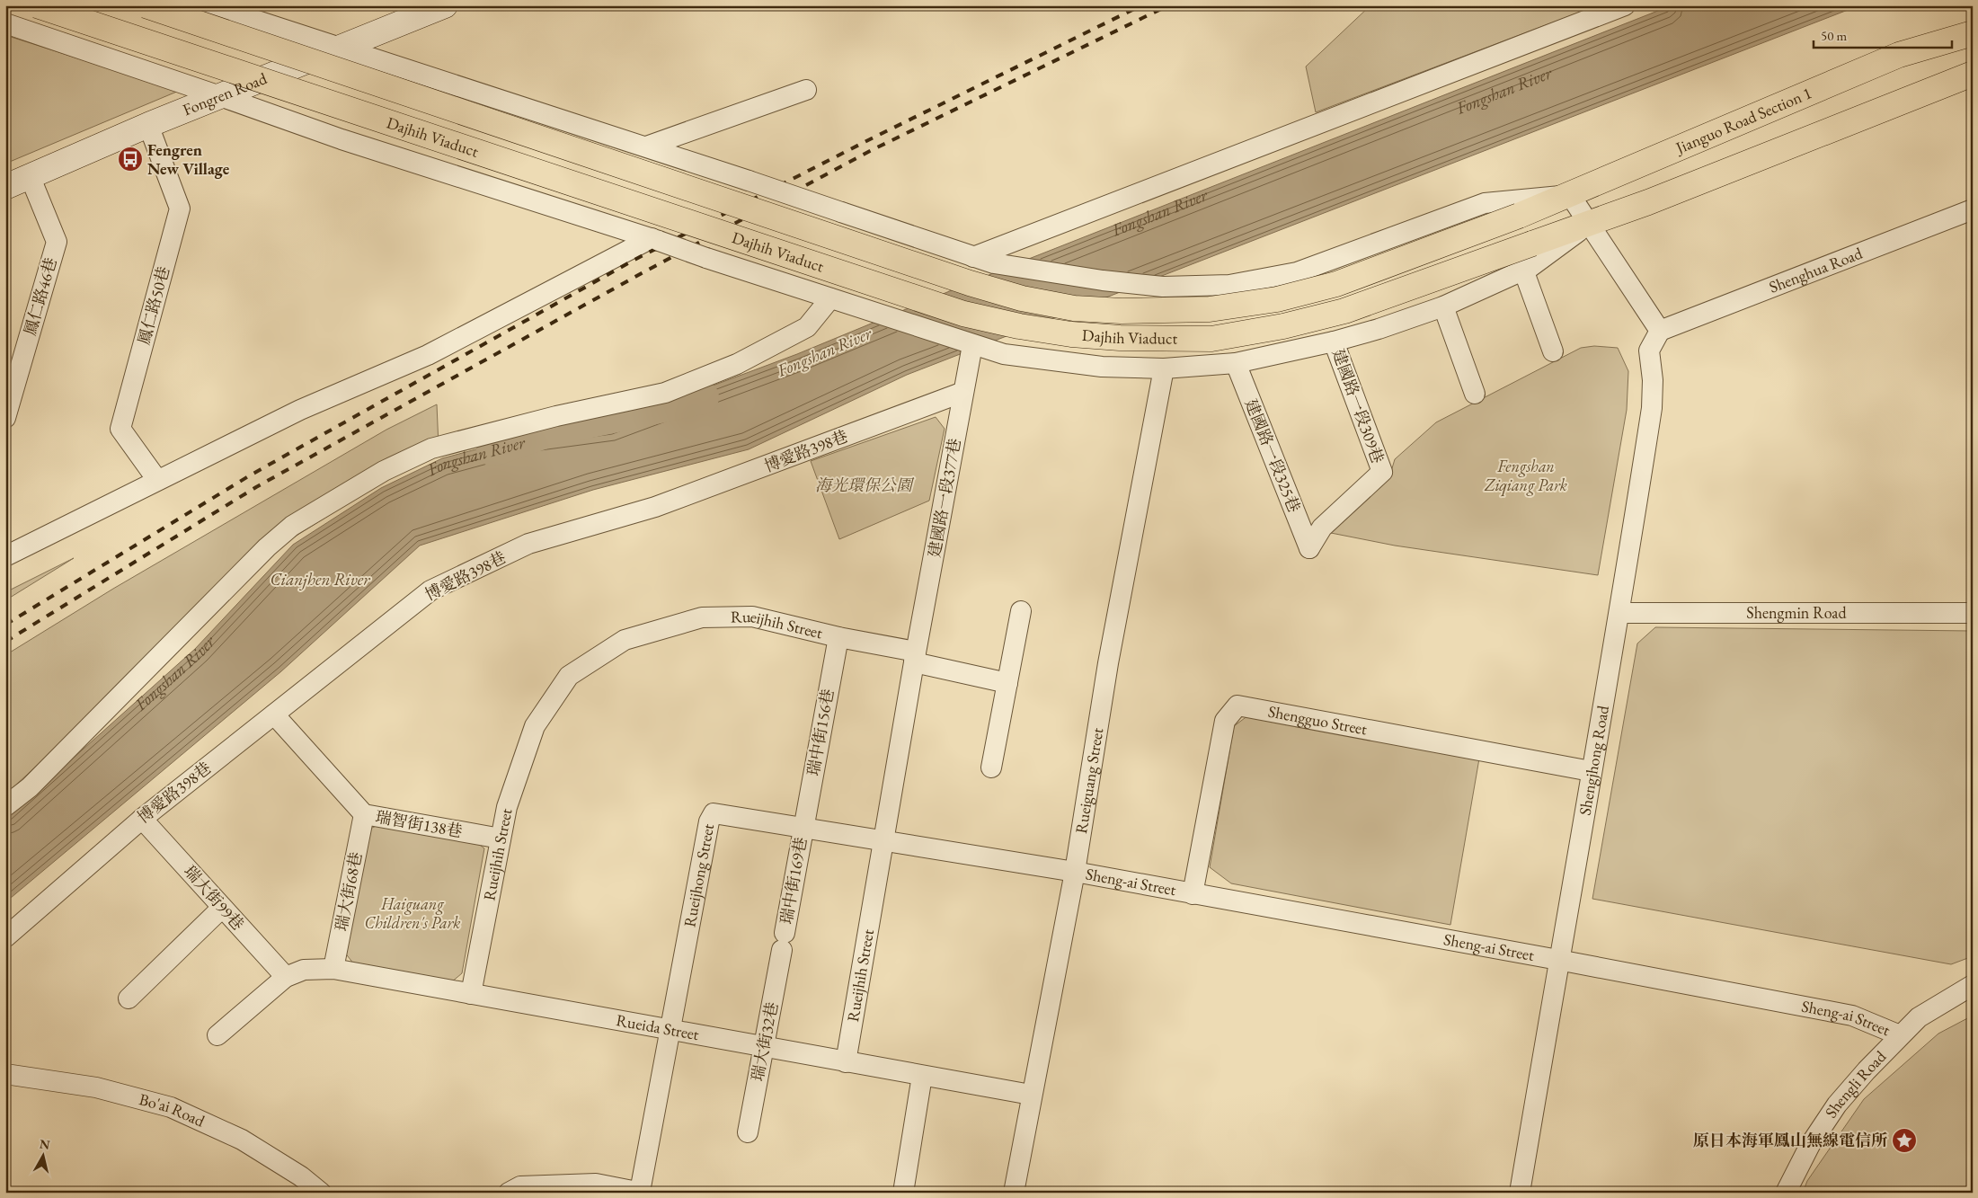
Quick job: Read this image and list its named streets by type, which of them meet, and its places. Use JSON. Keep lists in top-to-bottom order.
{
  "streets": {
    "main road": ["Jianguo Road Section 1", "Dajhih Viaduct"],
    "street": [
      "Fongren Road",
      "Shenghua Road",
      "鳳仁路46巷",
      "鳳仁路50巷",
      "建國路一段309巷",
      "博愛路398巷",
      "建國路一段325巷",
      "建國路一段377巷",
      "Shengmin Road",
      "Rueijhih Street",
      "Shengguo Street",
      "瑞中街156巷",
      "Shengjhong Road",
      "Rueiguang Street",
      "瑞智街138巷",
      "Rueijhong Street",
      "瑞中街169巷",
      "Sheng-ai Street",
      "瑞大街68巷",
      "瑞大街99巷",
      "Rueida Street",
      "瑞大街32巷",
      "Shengli Road",
      "Bo'ai Road"
    ]
  },
  "crossings": [
    ["Fongren Road", "鳳仁路46巷"],
    ["Fongren Road", "鳳仁路50巷"],
    ["Jianguo Road Section 1", "Dajhih Viaduct"],
    ["Shenghua Road", "Shengjhong Road"],
    ["建國路一段309巷", "建國路一段325巷"],
    ["博愛路398巷", "建國路一段377巷"],
    ["博愛路398巷", "瑞智街138巷"],
    ["博愛路398巷", "瑞大街99巷"],
    ["建國路一段377巷", "Rueijhih Street"],
    ["Shengmin Road", "Shengjhong Road"],
    ["Rueijhih Street", "瑞中街156巷"],
    ["Rueijhih Street", "瑞智街138巷"],
    ["Rueijhih Street", "Rueijhong Street"],
    ["Rueijhih Street", "Rueida Street"],
    ["Shengguo Street", "Shengjhong Road"],
    ["Shengguo Street", "Sheng-ai Street"],
    ["瑞中街156巷", "Rueijhong Street"],
    ["瑞中街156巷", "瑞中街169巷"],
    ["Shengjhong Road", "Sheng-ai Street"],
    ["Rueiguang Street", "Rueijhong Street"],
    ["Rueiguang Street", "Sheng-ai Street"],
    ["Rueiguang Street", "Rueida Street"],
    ["瑞智街138巷", "瑞大街68巷"],
    ["Rueijhong Street", "瑞中街169巷"],
    ["Rueijhong Street", "Sheng-ai Street"],
    ["Rueijhong Street", "Rueida Street"],
    ["瑞中街169巷", "瑞大街32巷"],
    ["Sheng-ai Street", "Shengli Road"],
    ["瑞大街68巷", "Rueida Street"],
    ["瑞大街99巷", "Rueida Street"],
    ["Rueida Street", "瑞大街32巷"]
  ],
  "water": ["Fongshan River", "Cianjhen River"],
  "parks": ["Fengshan Ziqiang Park", "海光環保公園", "Haiguang Children's Park"],
  "places": {
    "bus stop": ["Fengren New Village"],
    "place": ["原日本海軍鳳山無線電信所"]
  },
  "scale_bar": "50 m",
  "north": "top"
}
